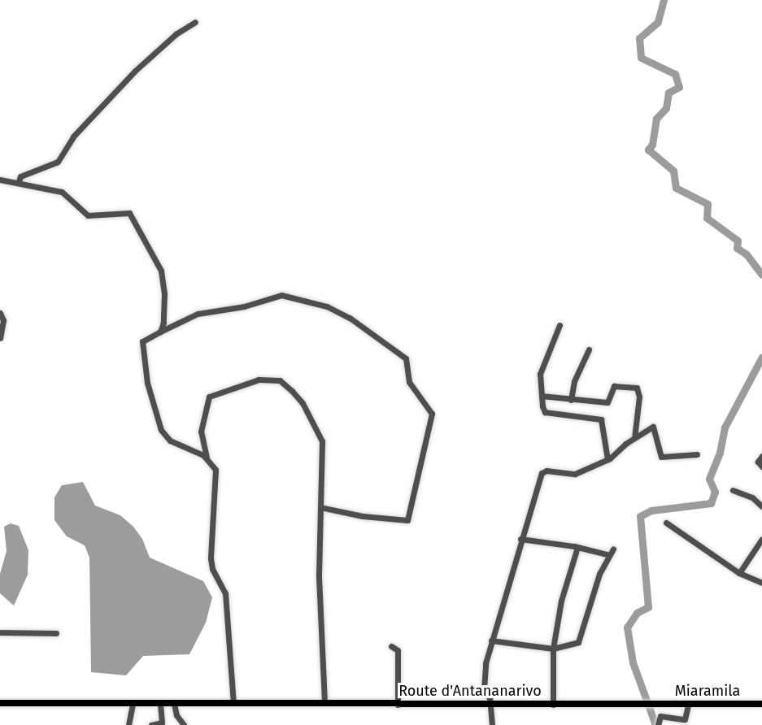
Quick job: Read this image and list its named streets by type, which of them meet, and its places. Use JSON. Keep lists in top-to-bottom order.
{
  "streets": {
    "main road": ["Route d'Antananarivo", "Miaramila"]
  },
  "crossings": [
    ["Route d'Antananarivo", "Miaramila"]
  ]
}
